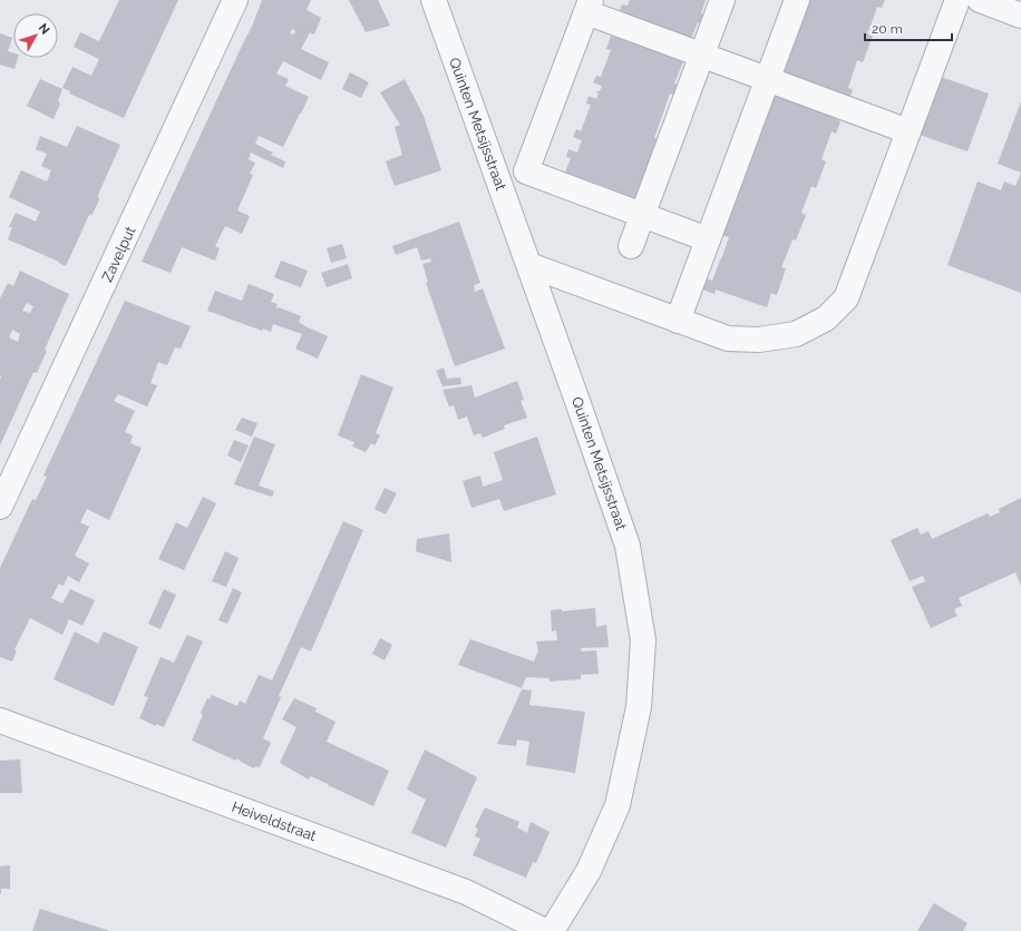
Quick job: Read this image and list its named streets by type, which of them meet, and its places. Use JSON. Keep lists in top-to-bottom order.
{
  "streets": {
    "street": ["Quinten Metsijsstraat", "Zavelput", "Heiveldstraat"]
  },
  "scale_bar": "20 m",
  "north": "top right"
}
